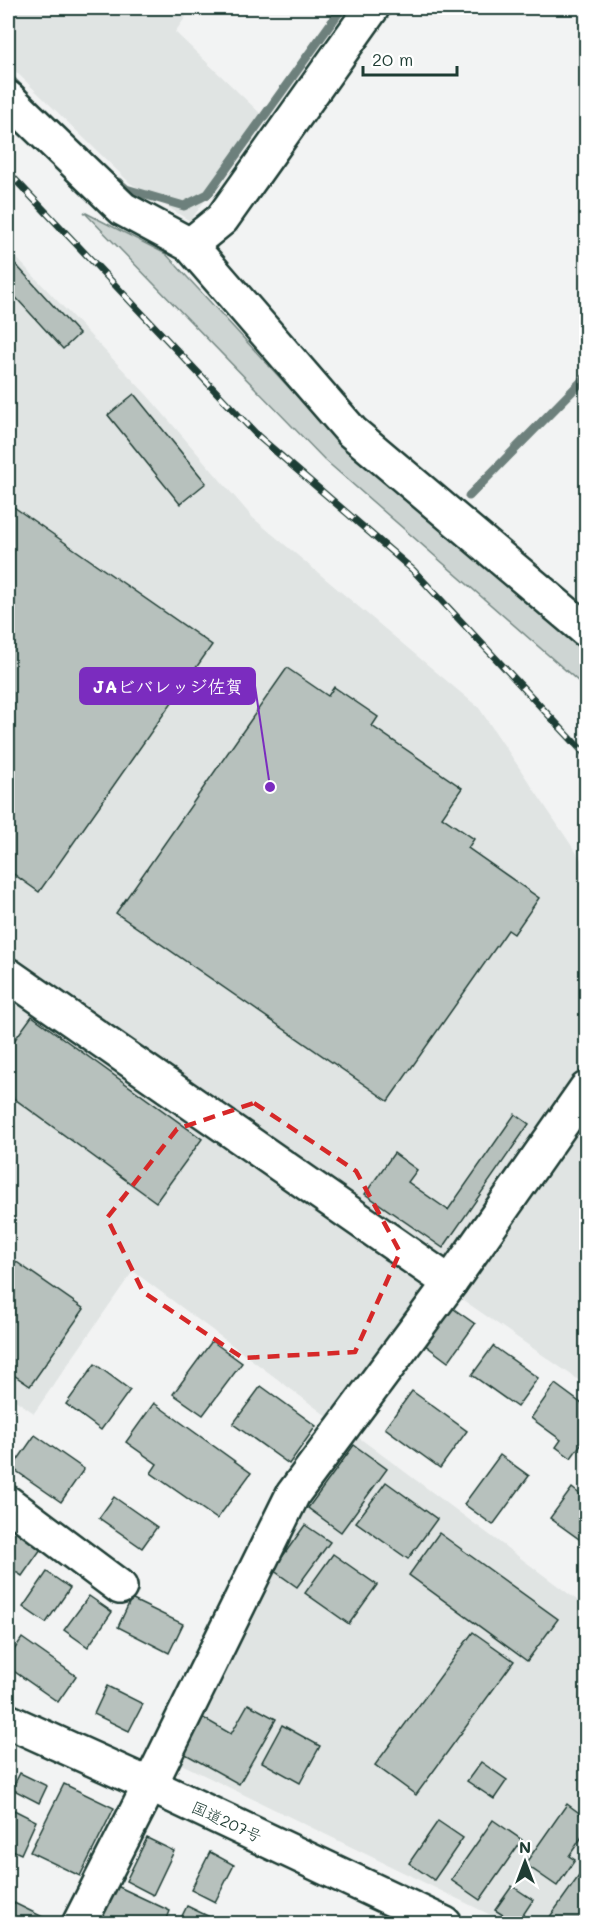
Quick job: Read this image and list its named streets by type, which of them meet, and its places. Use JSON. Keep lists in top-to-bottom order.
{
  "streets": {
    "main road": ["国道207号"]
  },
  "places": ["JAビバレッジ佐賀"],
  "scale_bar": "20 m",
  "north": "top"
}
